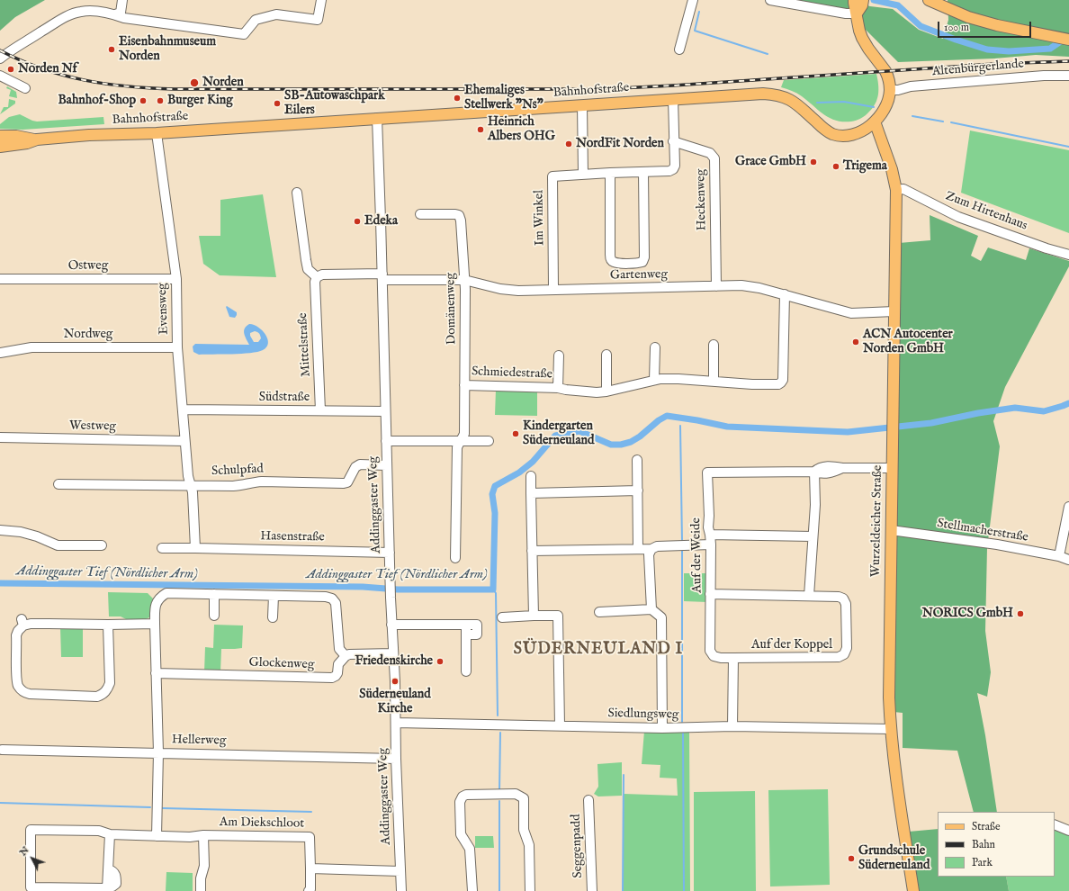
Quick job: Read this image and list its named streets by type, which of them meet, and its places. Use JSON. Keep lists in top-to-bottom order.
{
  "streets": {
    "main road": ["Bahnhofstraße", "Wurzeldeicher Straße"],
    "street": [
      "Altenbürgerlande",
      "Heckenweg",
      "Zum Hirtenhaus",
      "Im Winkel",
      "Ostweg",
      "Gartenweg",
      "Evensweg",
      "Domänenweg",
      "Nordweg",
      "Mittelstraße",
      "Schmiedestraße",
      "Südstraße",
      "Westweg",
      "Schulpfad",
      "Addinggaster Weg",
      "Stellmacherstraße",
      "Hasenstraße",
      "Auf der Weide",
      "Auf der Koppel",
      "Glockenweg",
      "Siedlungsweg",
      "Hellerweg",
      "Am Diekschloot",
      "Seggenpadd"
    ]
  },
  "crossings": [
    ["Bahnhofstraße", "Evensweg"],
    ["Bahnhofstraße", "Addinggaster Weg"],
    ["Bahnhofstraße", "Wurzeldeicher Straße"],
    ["Heckenweg", "Gartenweg"],
    ["Zum Hirtenhaus", "Wurzeldeicher Straße"],
    ["Im Winkel", "Gartenweg"],
    ["Ostweg", "Evensweg"],
    ["Gartenweg", "Domänenweg"],
    ["Gartenweg", "Schmiedestraße"],
    ["Gartenweg", "Addinggaster Weg"],
    ["Gartenweg", "Wurzeldeicher Straße"],
    ["Evensweg", "Nordweg"],
    ["Evensweg", "Südstraße"],
    ["Evensweg", "Westweg"],
    ["Evensweg", "Schulpfad"],
    ["Domänenweg", "Schmiedestraße"],
    ["Mittelstraße", "Südstraße"],
    ["Südstraße", "Addinggaster Weg"],
    ["Schulpfad", "Addinggaster Weg"],
    ["Addinggaster Weg", "Hasenstraße"],
    ["Addinggaster Weg", "Siedlungsweg"],
    ["Addinggaster Weg", "Hellerweg"],
    ["Wurzeldeicher Straße", "Stellmacherstraße"],
    ["Wurzeldeicher Straße", "Auf der Weide"],
    ["Wurzeldeicher Straße", "Siedlungsweg"],
    ["Auf der Weide", "Auf der Koppel"]
  ],
  "districts": ["SÜDERNEULAND I"],
  "water": ["Addinggaster Tief (Nördlicher Arm)"],
  "places": [
    "Eisenbahnmuseum Norden",
    "Norden Nf",
    "Norden",
    "Ehemaliges Stellwerk \"Ns\"",
    "Bahnhof-Shop",
    "Burger King",
    "SB-Autowaschpark Eilers",
    "Heinrich Albers OHG",
    "NordFit Norden",
    "Grace GmbH",
    "Trigema",
    "Edeka",
    "ACN Autocenter Norden GmbH",
    "Kindergarten Süderneuland",
    "NORICS GmbH",
    "Friedenskirche",
    "Süderneuland Kirche",
    "Grundschule Süderneuland"
  ],
  "legend": ["Straße", "Bahn", "Park"],
  "scale_bar": "100 m",
  "north": "top left"
}
